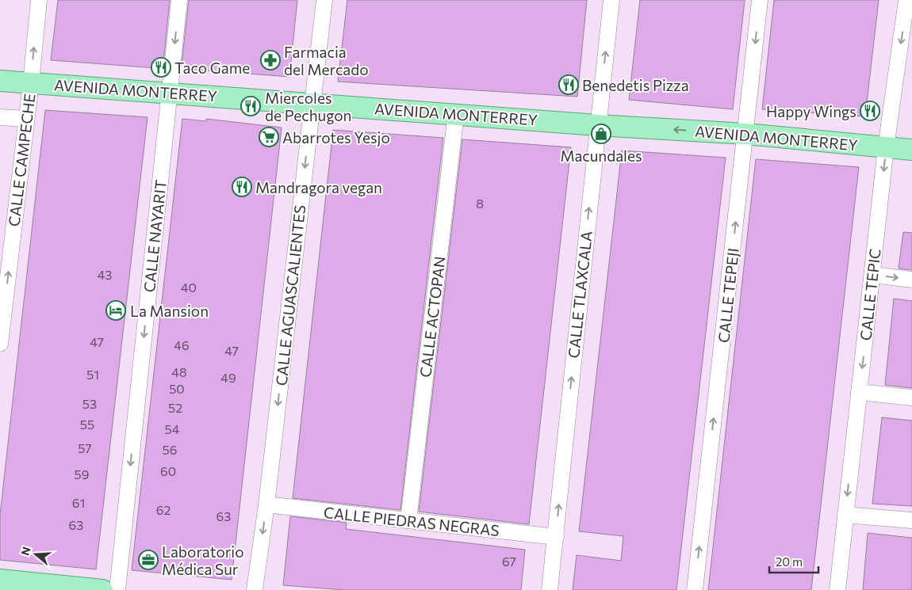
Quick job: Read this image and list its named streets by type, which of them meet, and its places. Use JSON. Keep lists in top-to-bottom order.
{
  "streets": {
    "main road": ["AVENIDA MONTERREY"],
    "street": [
      "CALLE CAMPECHE",
      "CALLE NAYARIT",
      "CALLE TLAXCALA",
      "CALLE TEPIC",
      "CALLE AGUASCALIENTES",
      "CALLE TEPEJI",
      "CALLE ACTOPAN",
      "CALLE PIEDRAS NEGRAS"
    ]
  },
  "crossings": [
    ["AVENIDA MONTERREY", "CALLE CAMPECHE"],
    ["AVENIDA MONTERREY", "CALLE NAYARIT"],
    ["AVENIDA MONTERREY", "CALLE TLAXCALA"],
    ["AVENIDA MONTERREY", "CALLE TEPIC"],
    ["AVENIDA MONTERREY", "CALLE AGUASCALIENTES"],
    ["AVENIDA MONTERREY", "CALLE TEPEJI"],
    ["AVENIDA MONTERREY", "CALLE ACTOPAN"],
    ["CALLE TLAXCALA", "CALLE PIEDRAS NEGRAS"],
    ["CALLE AGUASCALIENTES", "CALLE PIEDRAS NEGRAS"],
    ["CALLE ACTOPAN", "CALLE PIEDRAS NEGRAS"]
  ],
  "one_way": [
    "CALLE CAMPECHE",
    "CALLE NAYARIT",
    "CALLE TLAXCALA",
    "CALLE TEPIC",
    "CALLE AGUASCALIENTES"
  ],
  "places": {
    "pharmacy": ["Farmacia del Mercado"],
    "restaurant": [
      "Taco Game",
      "Benedetis Pizza",
      "Miercoles de Pechugon",
      "Happy Wings",
      "Mandragora vegan"
    ],
    "shop": ["Macundales"],
    "supermarket": ["Abarrotes Yesjo"],
    "hotel": ["La Mansion"],
    "office": ["Laboratorio Médica Sur"]
  },
  "house_numbers": [
    "8",
    "43",
    "40",
    "47",
    "46",
    "47",
    "48",
    "51",
    "49",
    "50",
    "53",
    "52",
    "55",
    "54",
    "57",
    "56",
    "60",
    "59",
    "61",
    "62",
    "63",
    "63",
    "67"
  ],
  "scale_bar": "20 m",
  "north": "left"
}
